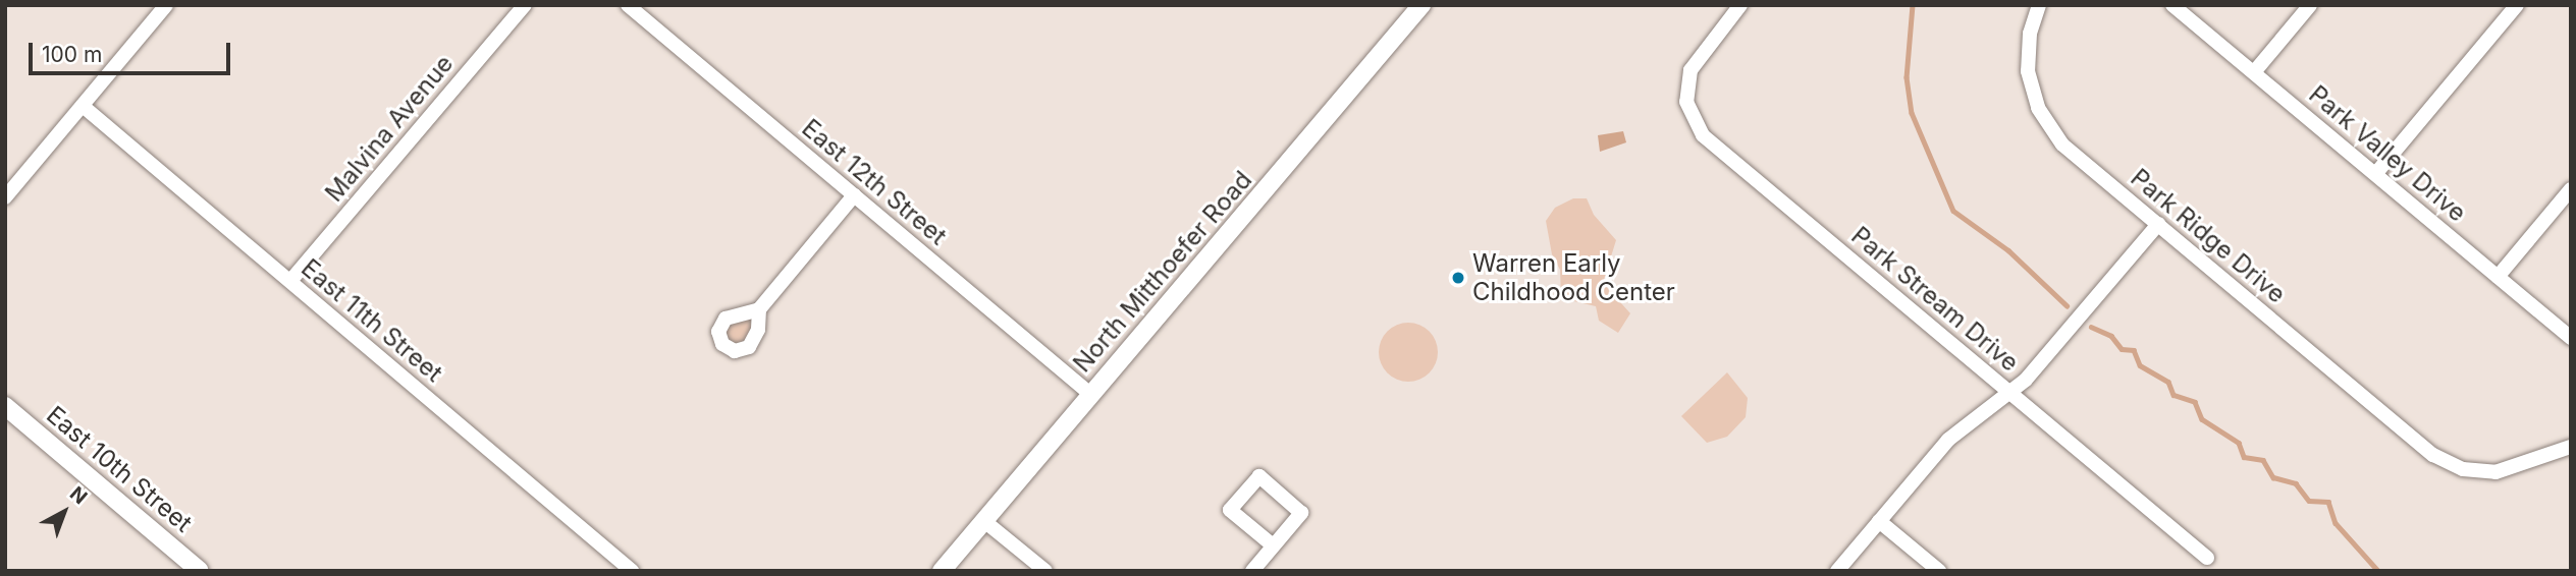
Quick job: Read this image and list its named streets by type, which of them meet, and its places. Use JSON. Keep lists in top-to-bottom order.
{
  "streets": {
    "main road": ["North Mitthoefer Road", "East 10th Street"],
    "street": [
      "Malvina Avenue",
      "Park Valley Drive",
      "East 12th Street",
      "Park Ridge Drive",
      "Park Stream Drive",
      "East 11th Street"
    ]
  },
  "crossings": [
    ["Malvina Avenue", "East 11th Street"],
    ["East 12th Street", "North Mitthoefer Road"]
  ],
  "places": ["Warren Early Childhood Center"],
  "scale_bar": "100 m",
  "north": "top right"
}
